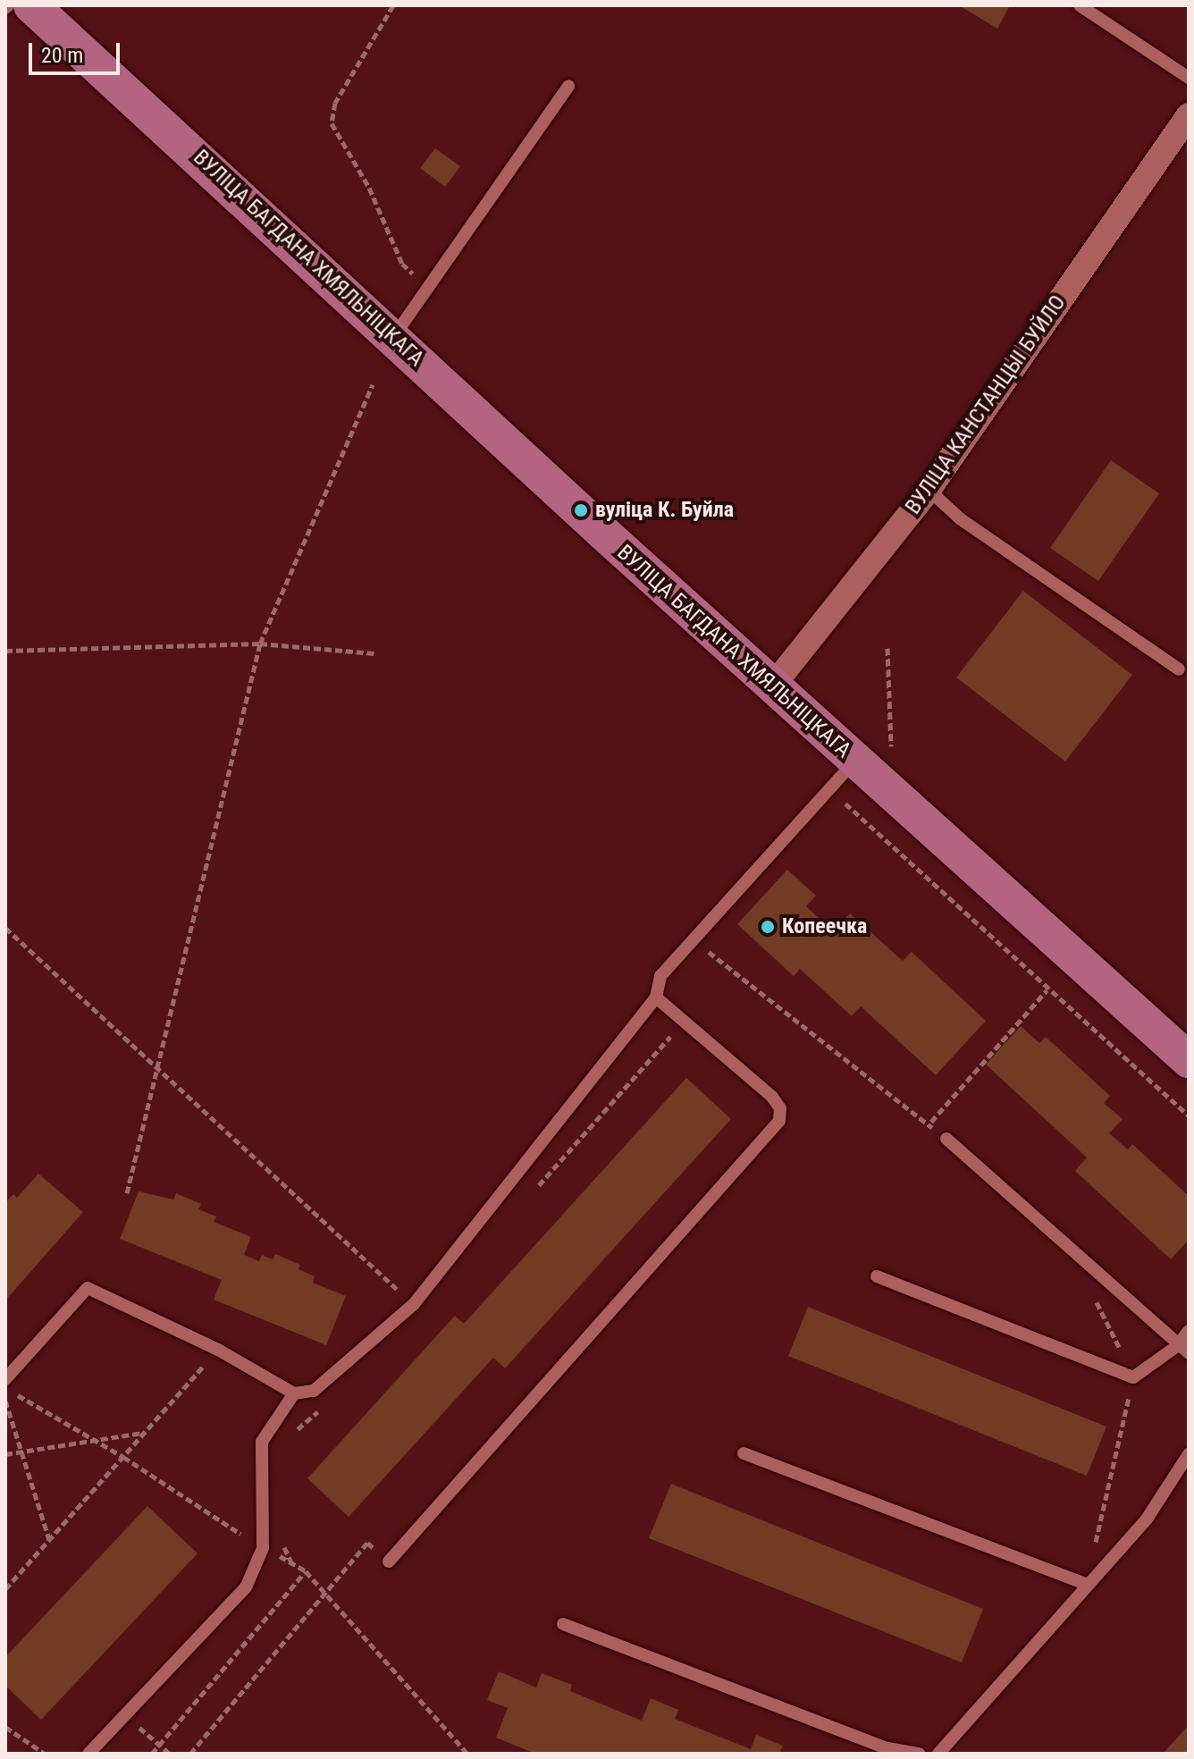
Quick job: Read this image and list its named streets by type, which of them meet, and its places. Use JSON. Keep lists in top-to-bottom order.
{
  "streets": {
    "street": ["ВУЛІЦА БАГДАНА ХМЯЛЬНІЦКАГА", "ВУЛІЦА КАНСТАНЦЫІ БУЙЛО"]
  },
  "crossings": [
    ["ВУЛІЦА БАГДАНА ХМЯЛЬНІЦКАГА", "ВУЛІЦА КАНСТАНЦЫІ БУЙЛО"]
  ],
  "places": ["вуліца К. Буйла", "Копеечка"],
  "scale_bar": "20 m"
}
